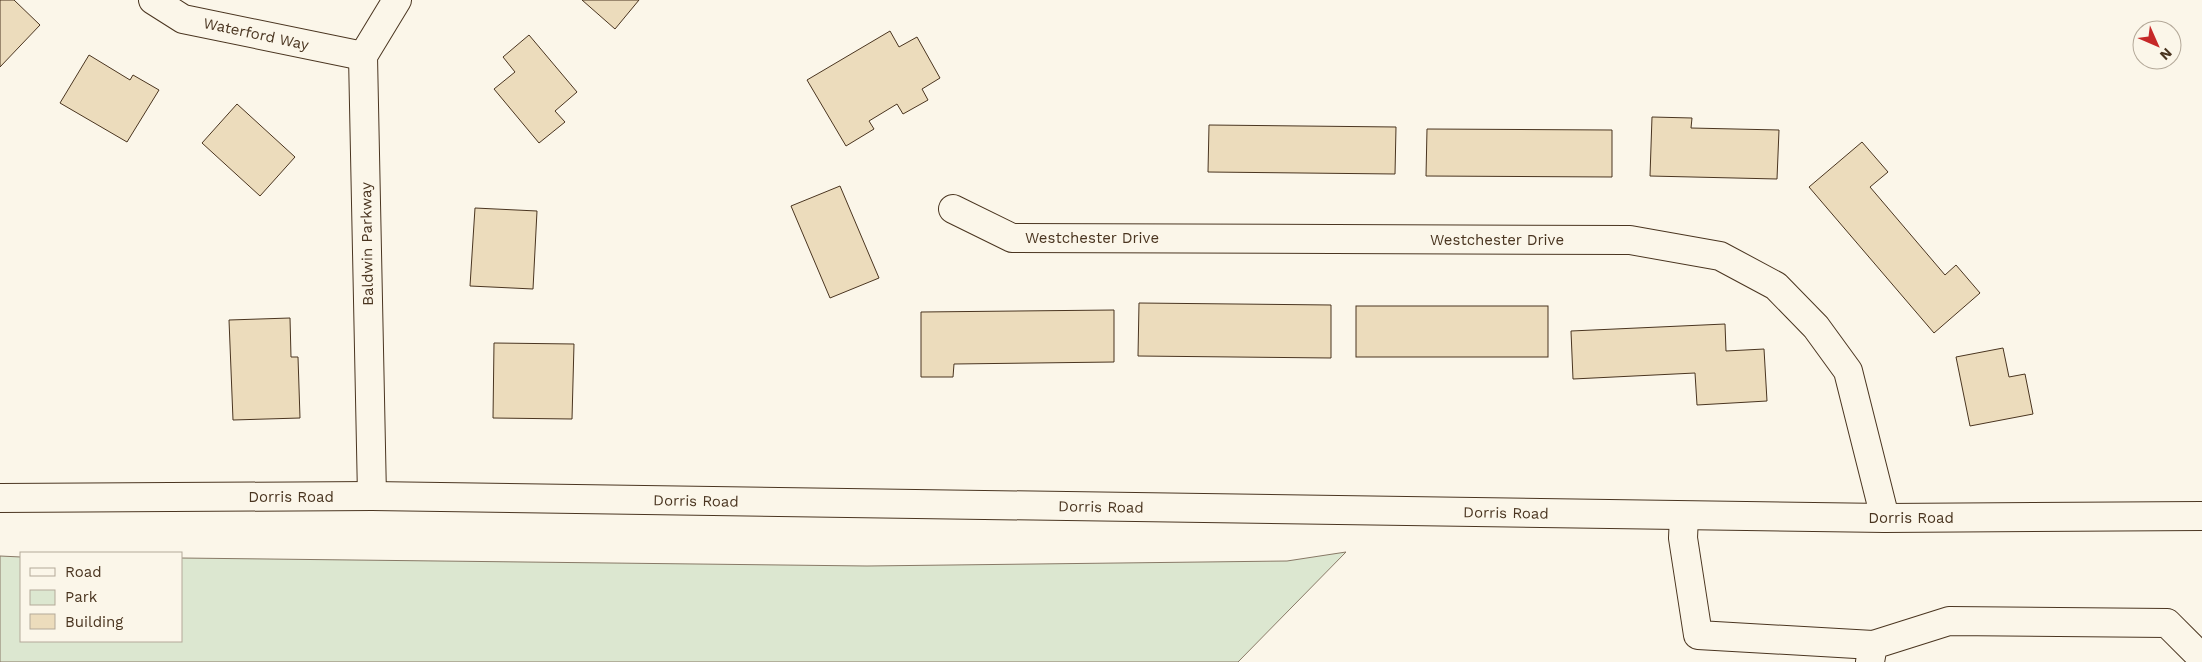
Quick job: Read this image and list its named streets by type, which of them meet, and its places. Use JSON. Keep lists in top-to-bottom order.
{
  "streets": {
    "street": [
      "Waterford Way",
      "Westchester Drive",
      "Baldwin Parkway",
      "Dorris Road"
    ]
  },
  "crossings": [
    ["Waterford Way", "Baldwin Parkway"],
    ["Westchester Drive", "Dorris Road"],
    ["Baldwin Parkway", "Dorris Road"]
  ],
  "legend": ["Road", "Park", "Building"],
  "north": "bottom right"
}
